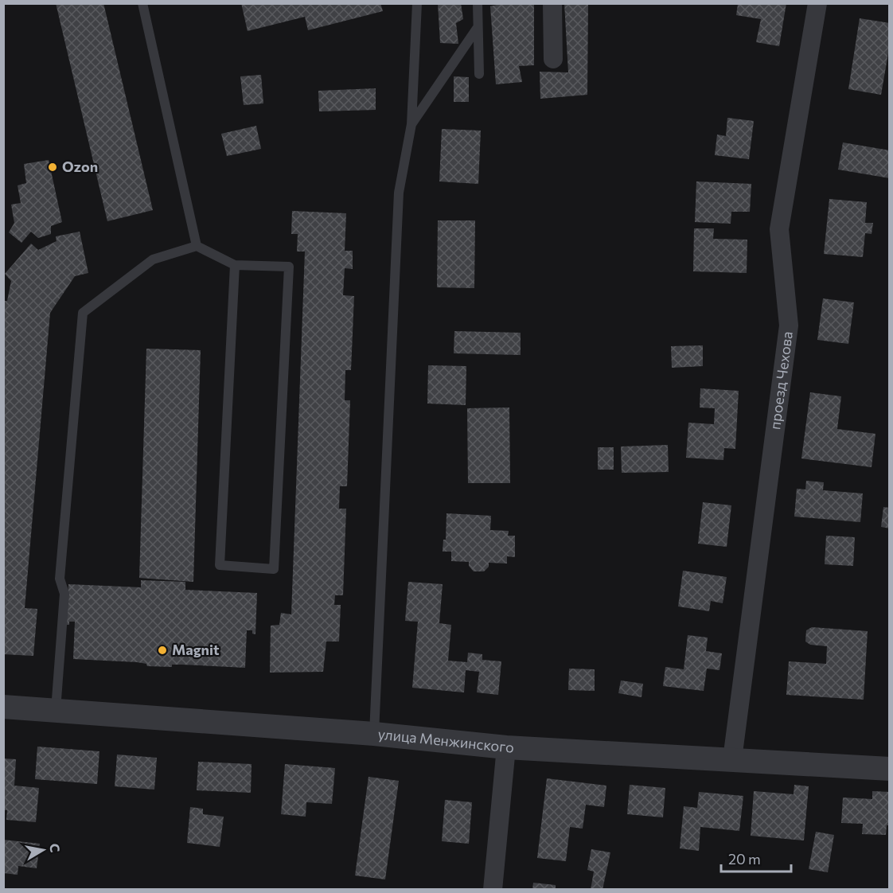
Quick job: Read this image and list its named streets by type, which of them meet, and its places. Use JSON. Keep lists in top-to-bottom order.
{
  "streets": {
    "street": ["проезд Чехова", "улица Менжинского"]
  },
  "crossings": [
    ["проезд Чехова", "улица Менжинского"]
  ],
  "places": ["Ozon", "Magnit"],
  "scale_bar": "20 m",
  "north": "right"
}
